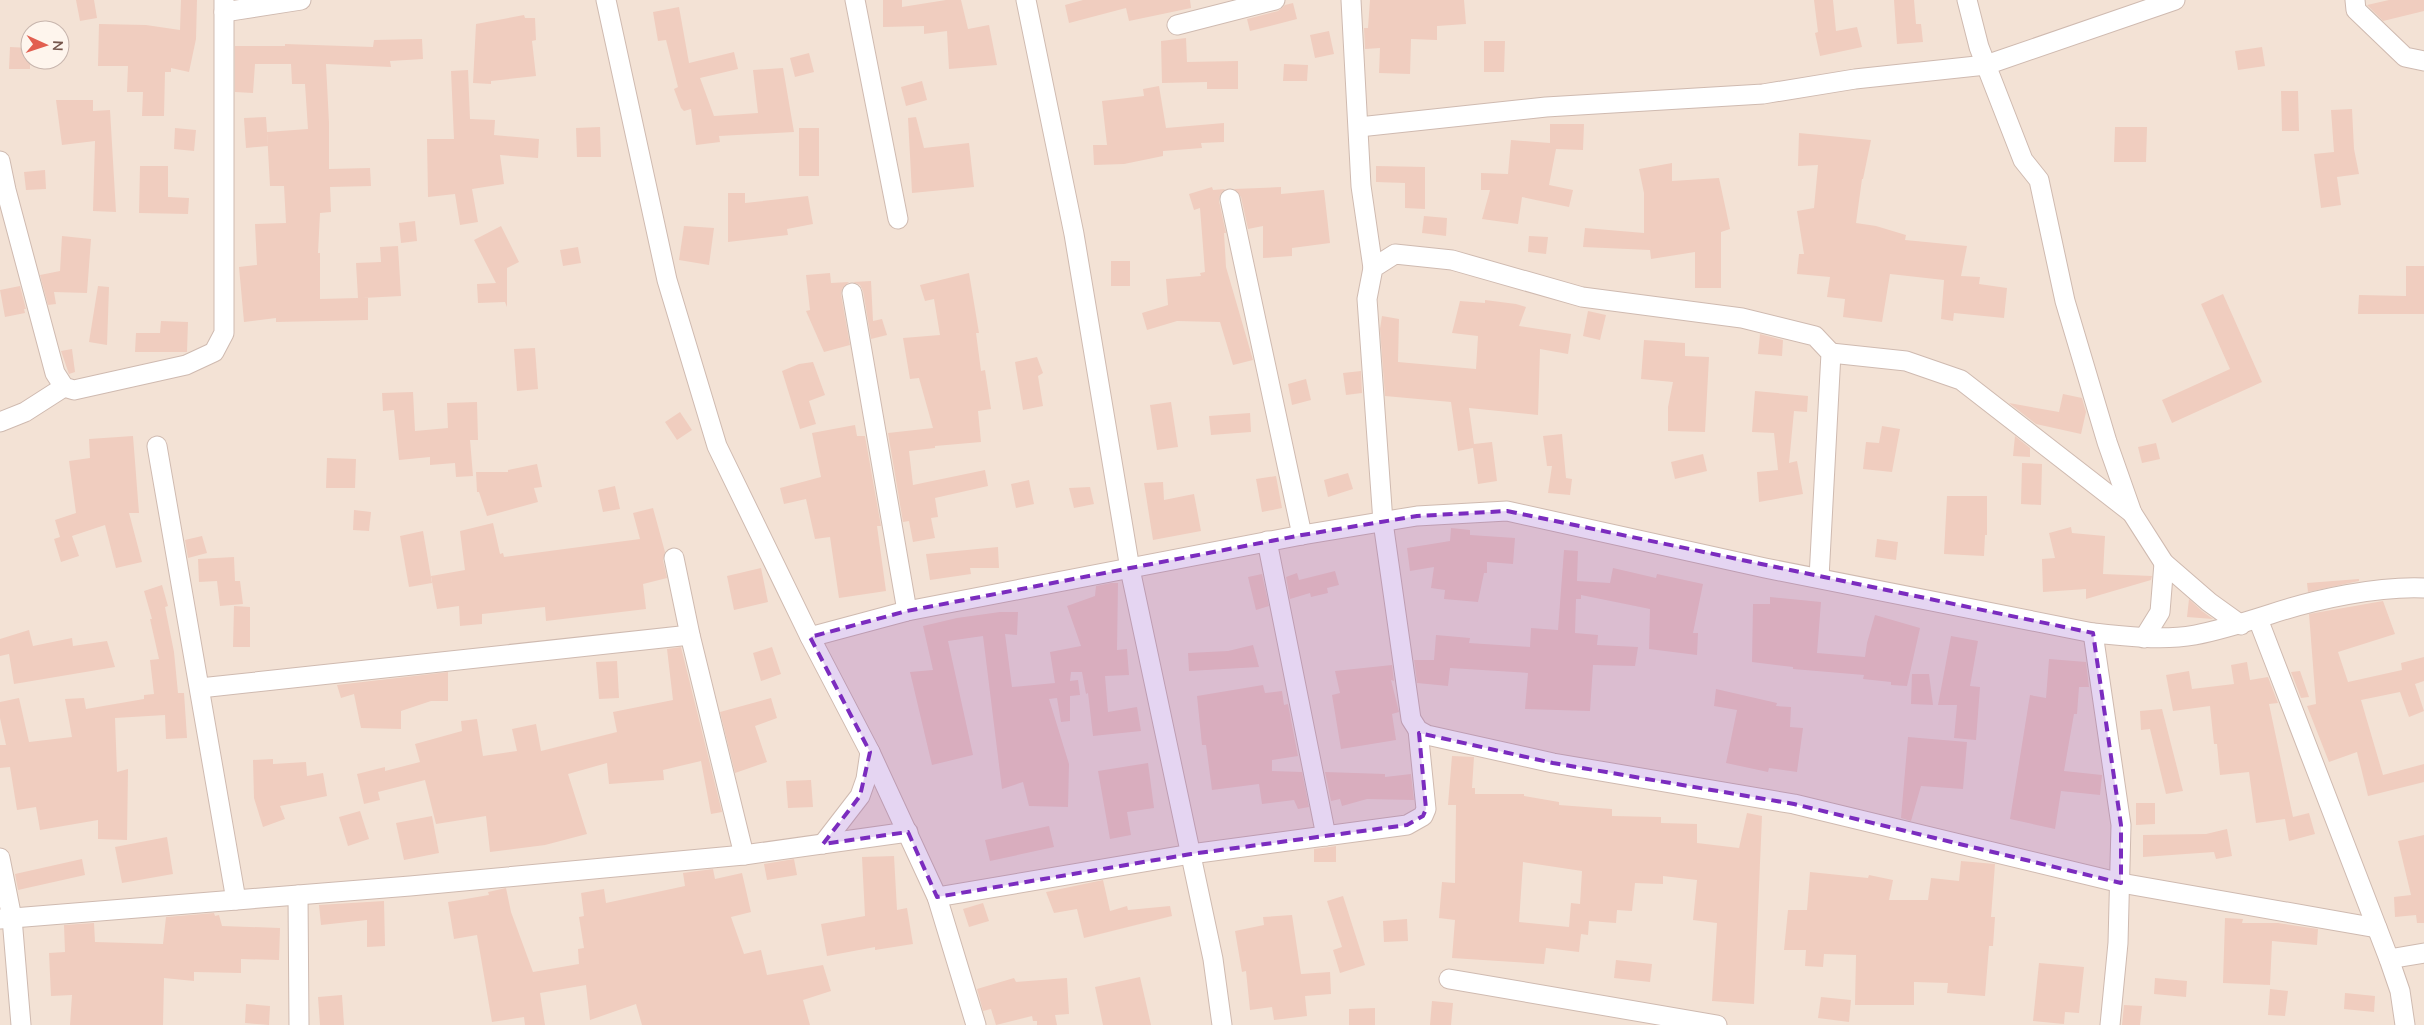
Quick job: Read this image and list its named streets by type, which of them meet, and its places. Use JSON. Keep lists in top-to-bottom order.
{
  "north": "right"
}
